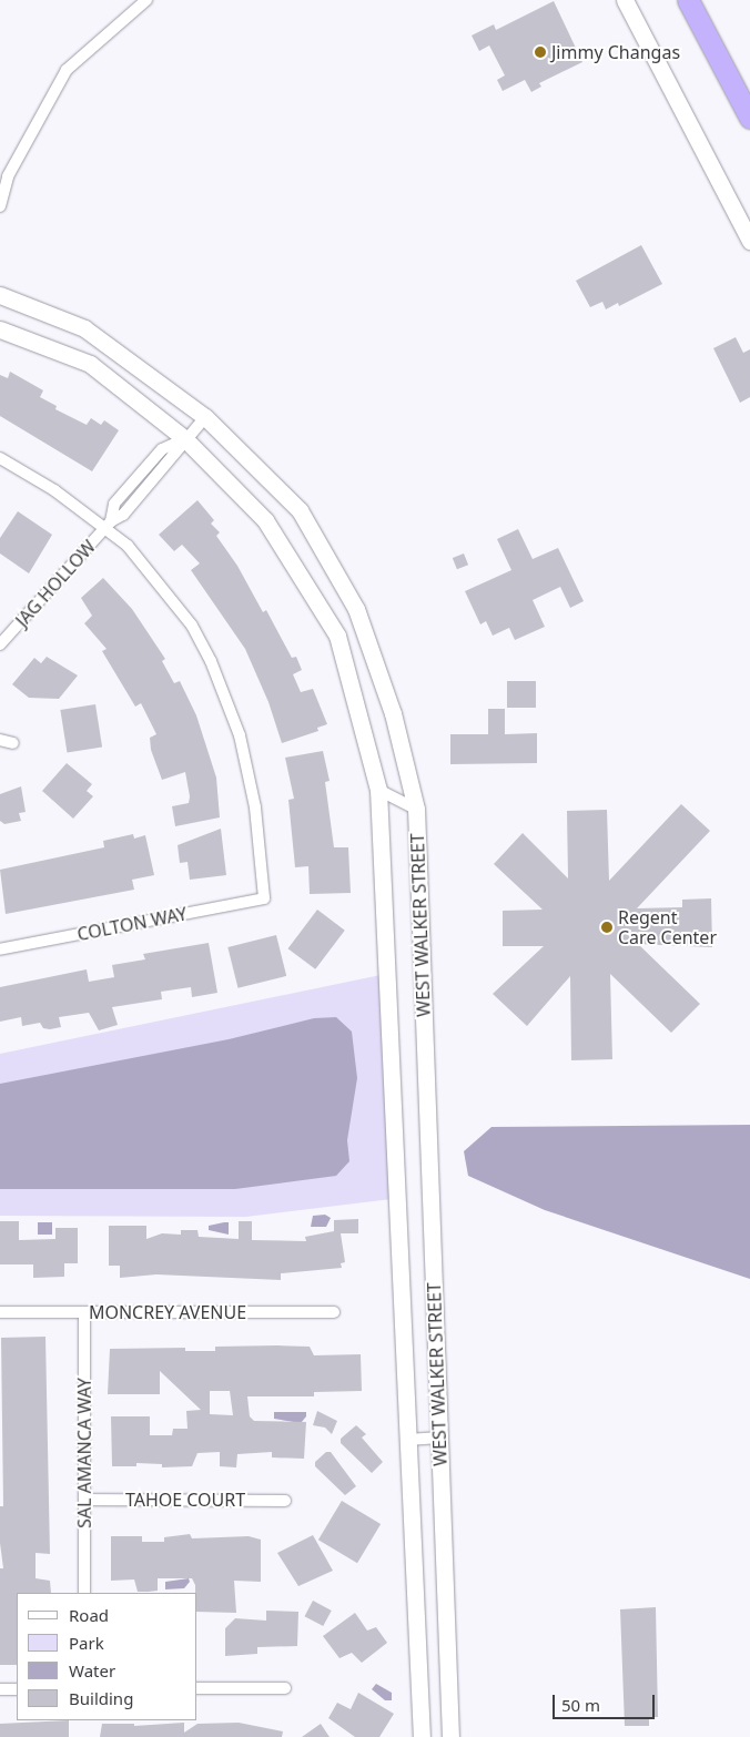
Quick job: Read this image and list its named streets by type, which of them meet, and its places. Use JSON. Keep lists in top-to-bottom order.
{
  "streets": {
    "street": [
      "JAG HOLLOW",
      "COLTON WAY",
      "WEST WALKER STREET",
      "MONCREY AVENUE",
      "SAL AMANCA WAY",
      "TAHOE COURT"
    ]
  },
  "crossings": [
    ["JAG HOLLOW", "COLTON WAY"],
    ["JAG HOLLOW", "WEST WALKER STREET"],
    ["MONCREY AVENUE", "SAL AMANCA WAY"],
    ["SAL AMANCA WAY", "TAHOE COURT"]
  ],
  "places": ["Jimmy Changas", "Regent Care Center"],
  "legend": [
    "Road",
    "Park",
    "Water",
    "Building"
  ],
  "scale_bar": "50 m"
}
